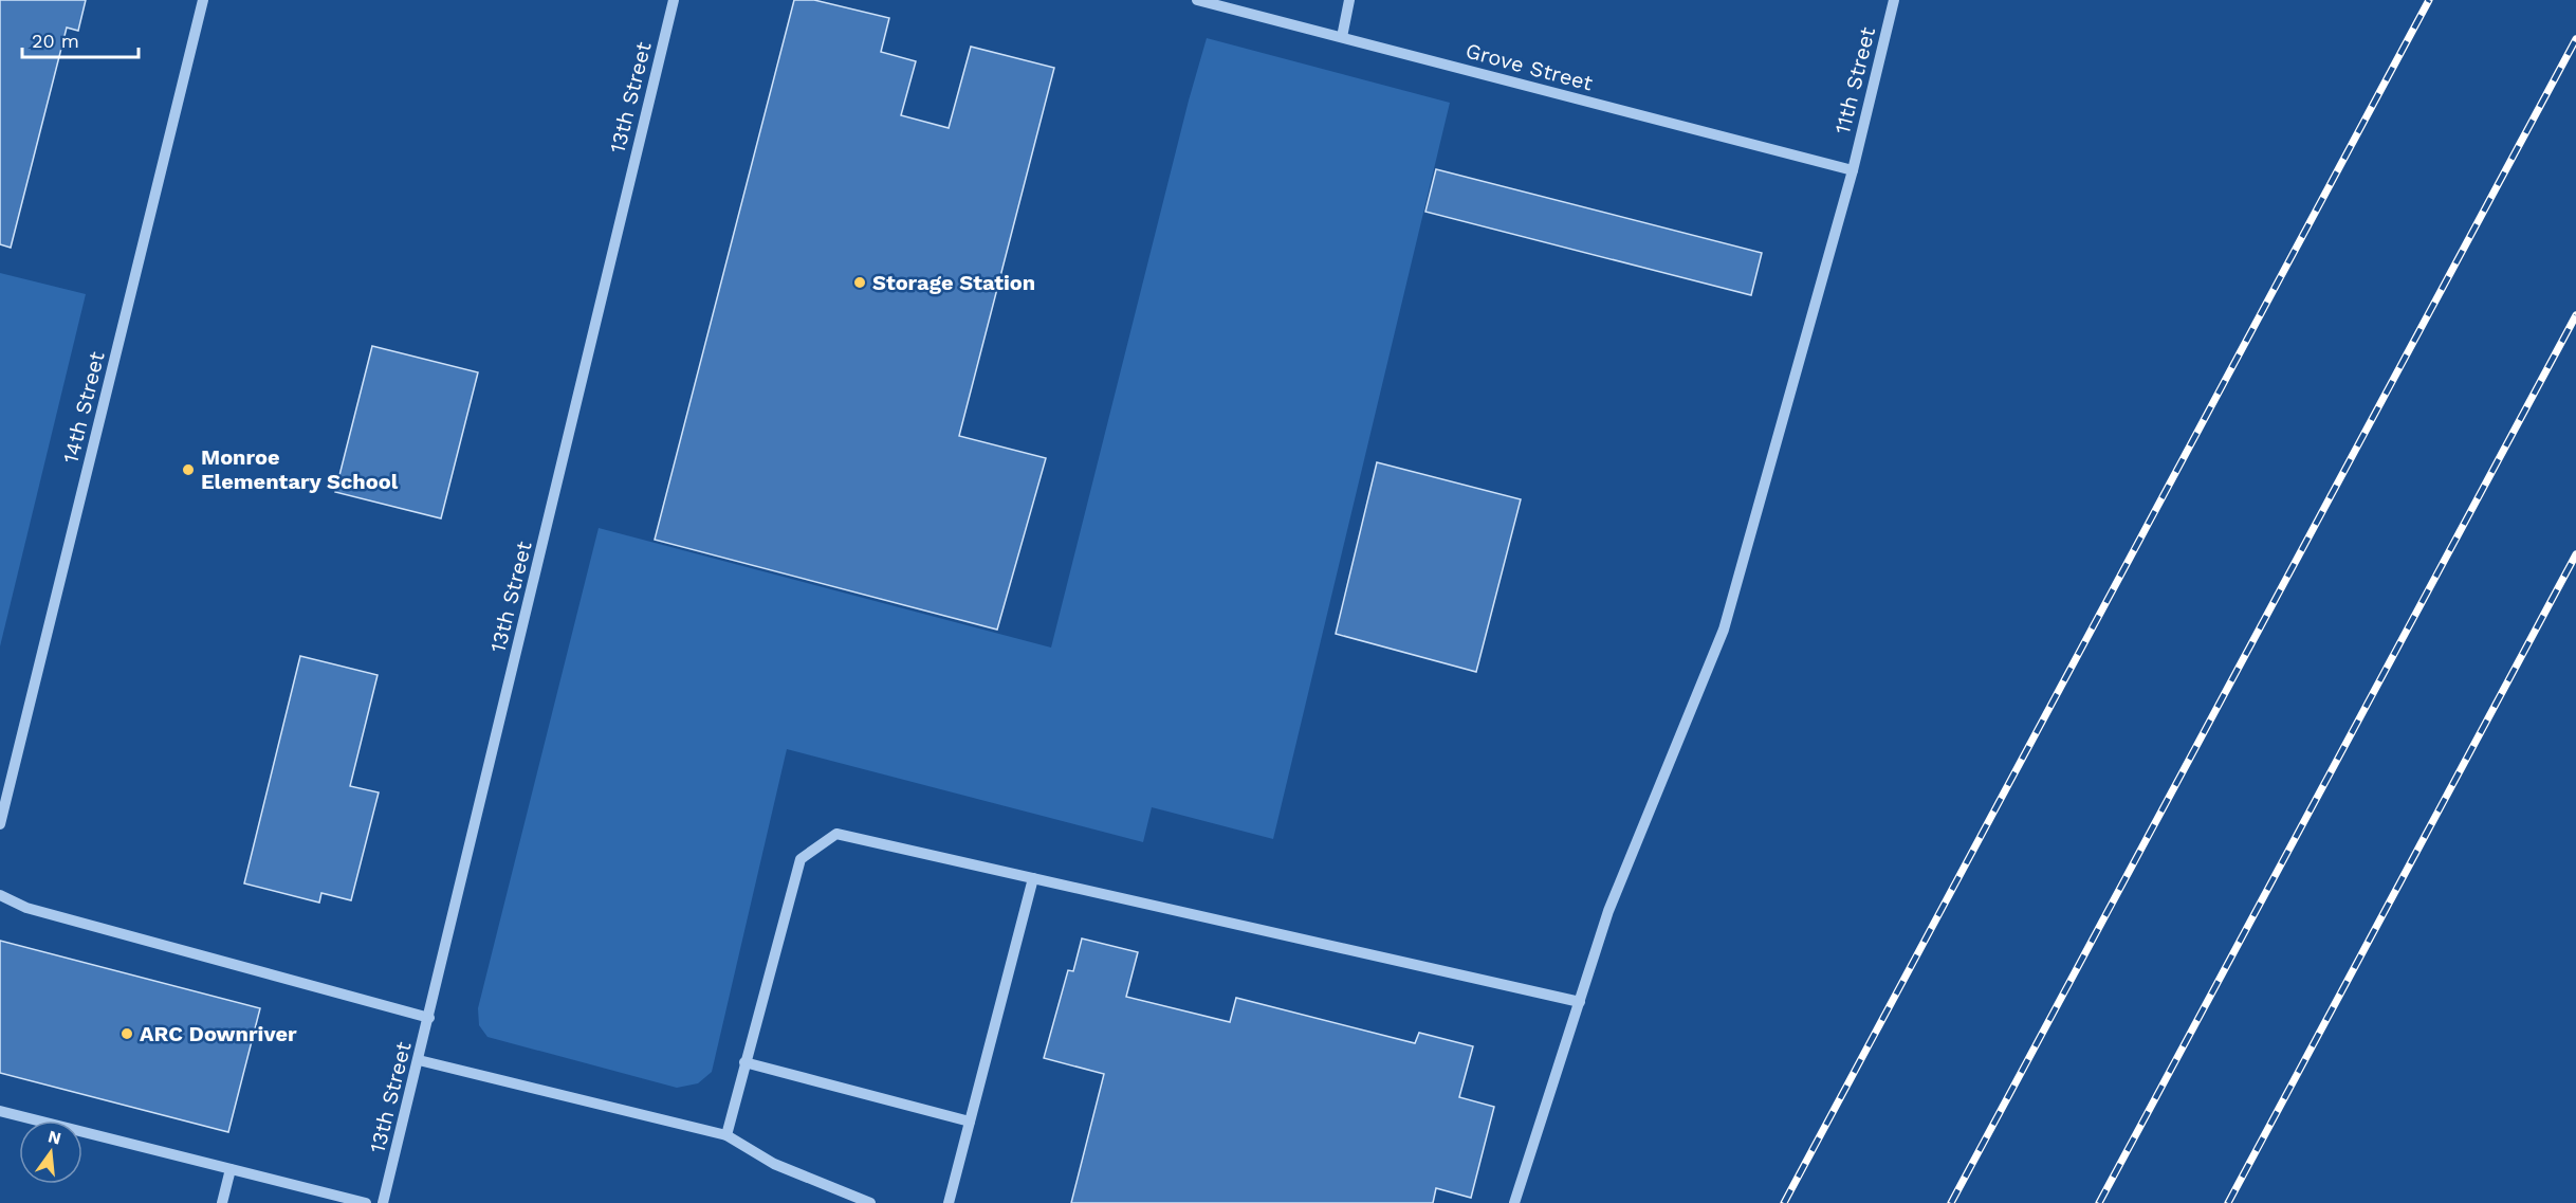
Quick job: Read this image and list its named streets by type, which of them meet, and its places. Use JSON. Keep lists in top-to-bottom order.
{
  "streets": {
    "street": [
      "Grove Street",
      "11th Street",
      "13th Street",
      "14th Street"
    ]
  },
  "crossings": [
    ["Grove Street", "11th Street"]
  ],
  "places": ["Storage Station", "Monroe Elementary School", "ARC Downriver"],
  "scale_bar": "20 m",
  "north": "top"
}
